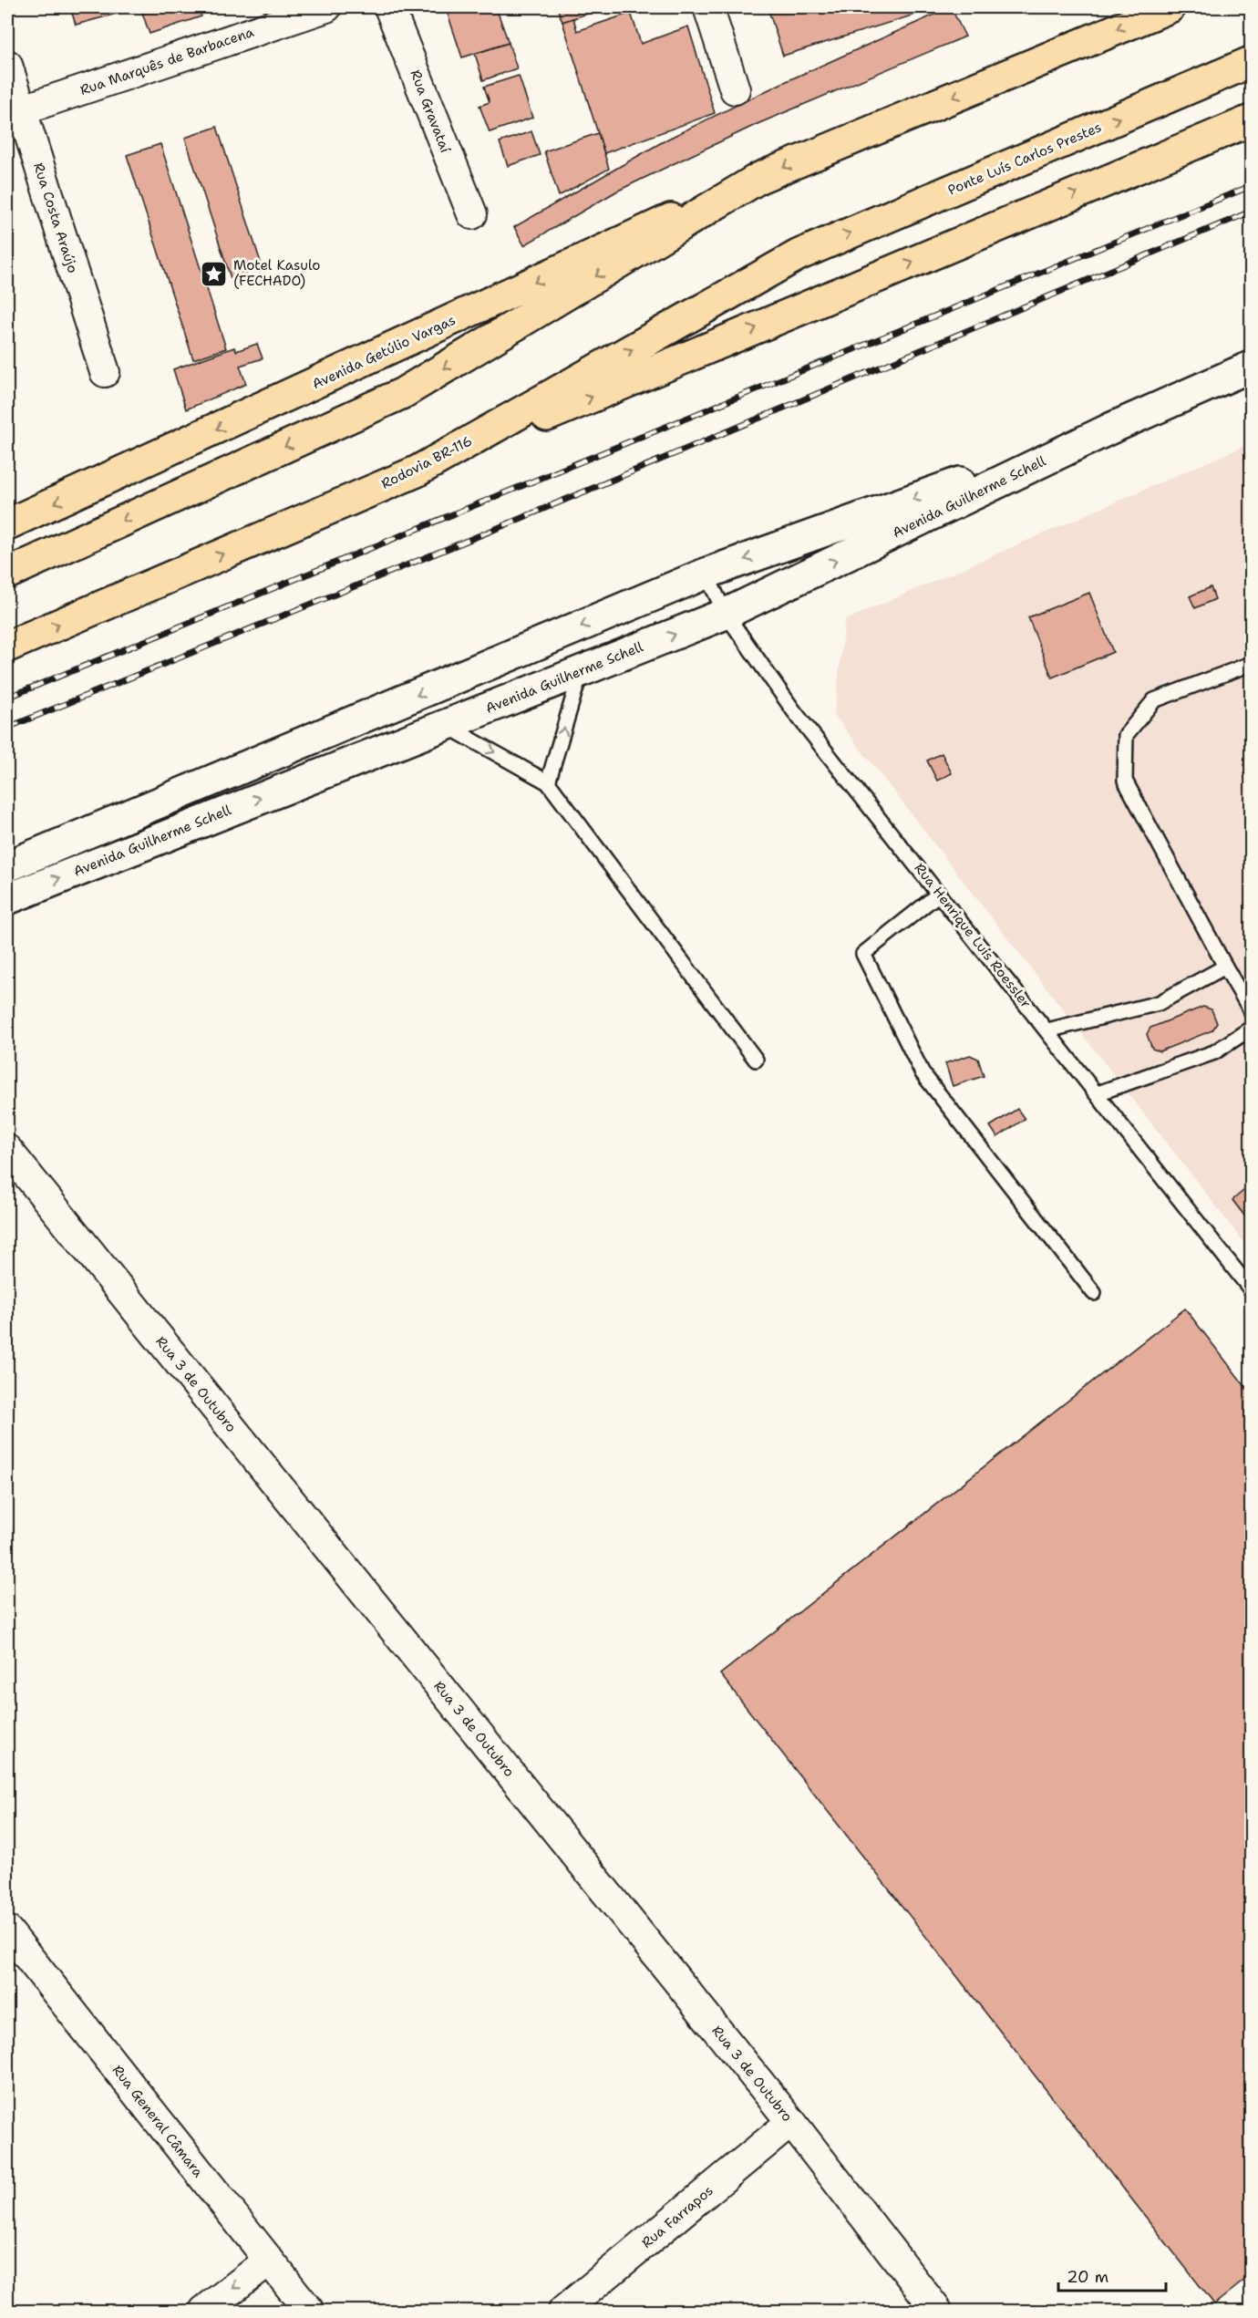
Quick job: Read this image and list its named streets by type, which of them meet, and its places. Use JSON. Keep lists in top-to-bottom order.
{
  "streets": {
    "main road": [
      "Ponte Luís Carlos Prestes",
      "Avenida Getúlio Vargas",
      "Rodovia BR-116",
      "Avenida Guilherme Schell"
    ],
    "street": [
      "Rua Marquês de Barbacena",
      "Rua Gravataí",
      "Rua Costa Araújo",
      "Rua 3 de Outubro",
      "Rua General Câmara",
      "Rua Farrapos"
    ],
    "lane": ["Rua Henrique Luís Roessler"]
  },
  "crossings": [
    ["Rua Marquês de Barbacena", "Rua Costa Araújo"],
    ["Ponte Luís Carlos Prestes", "Rodovia BR-116"],
    ["Avenida Guilherme Schell", "Rua Henrique Luís Roessler"],
    ["Rua 3 de Outubro", "Rua Farrapos"]
  ],
  "places": {
    "place": ["Motel Kasulo (FECHADO)"]
  },
  "scale_bar": "20 m"
}
